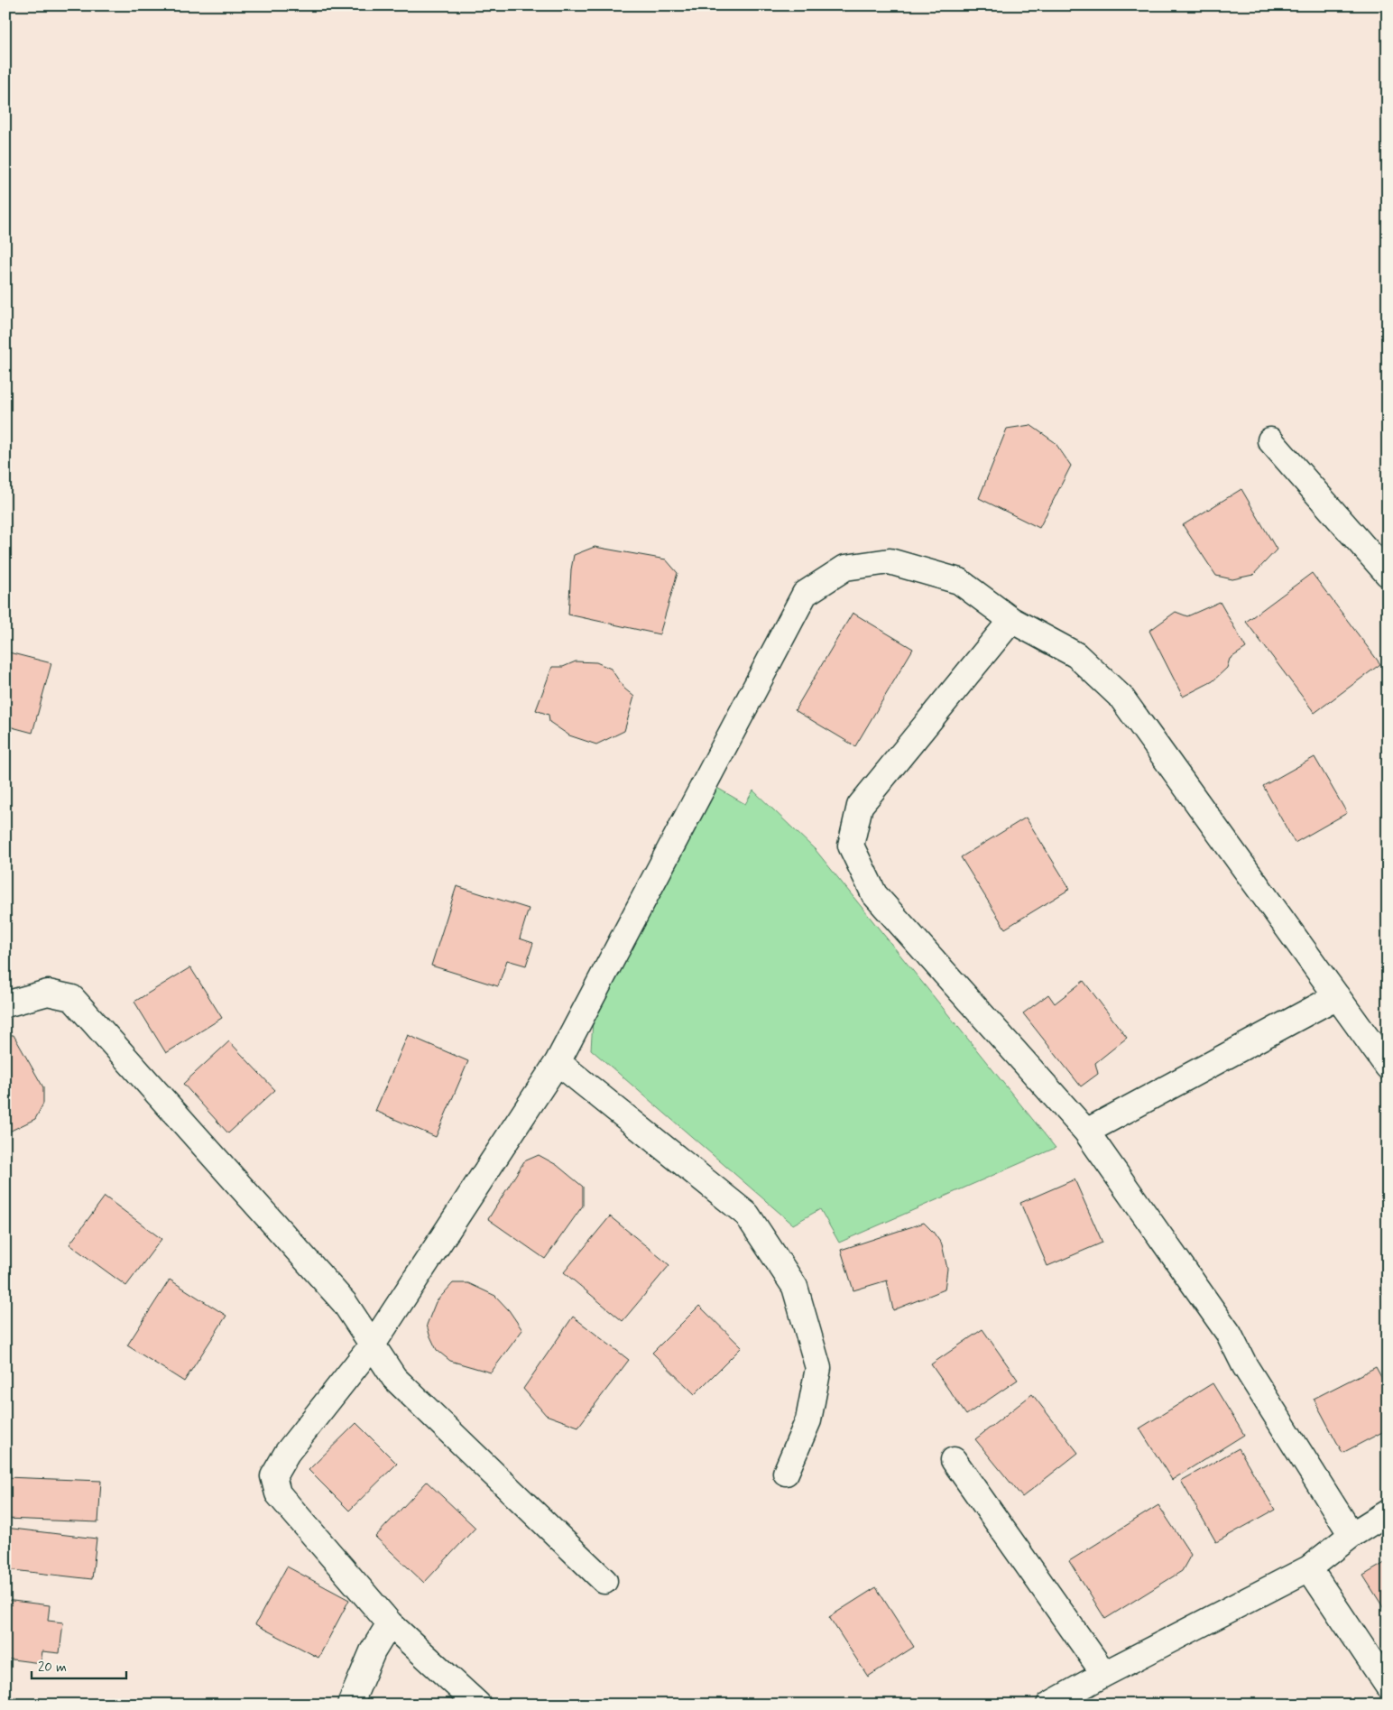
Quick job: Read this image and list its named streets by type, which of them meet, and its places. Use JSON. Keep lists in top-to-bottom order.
{
  "scale_bar": "20 m"
}
